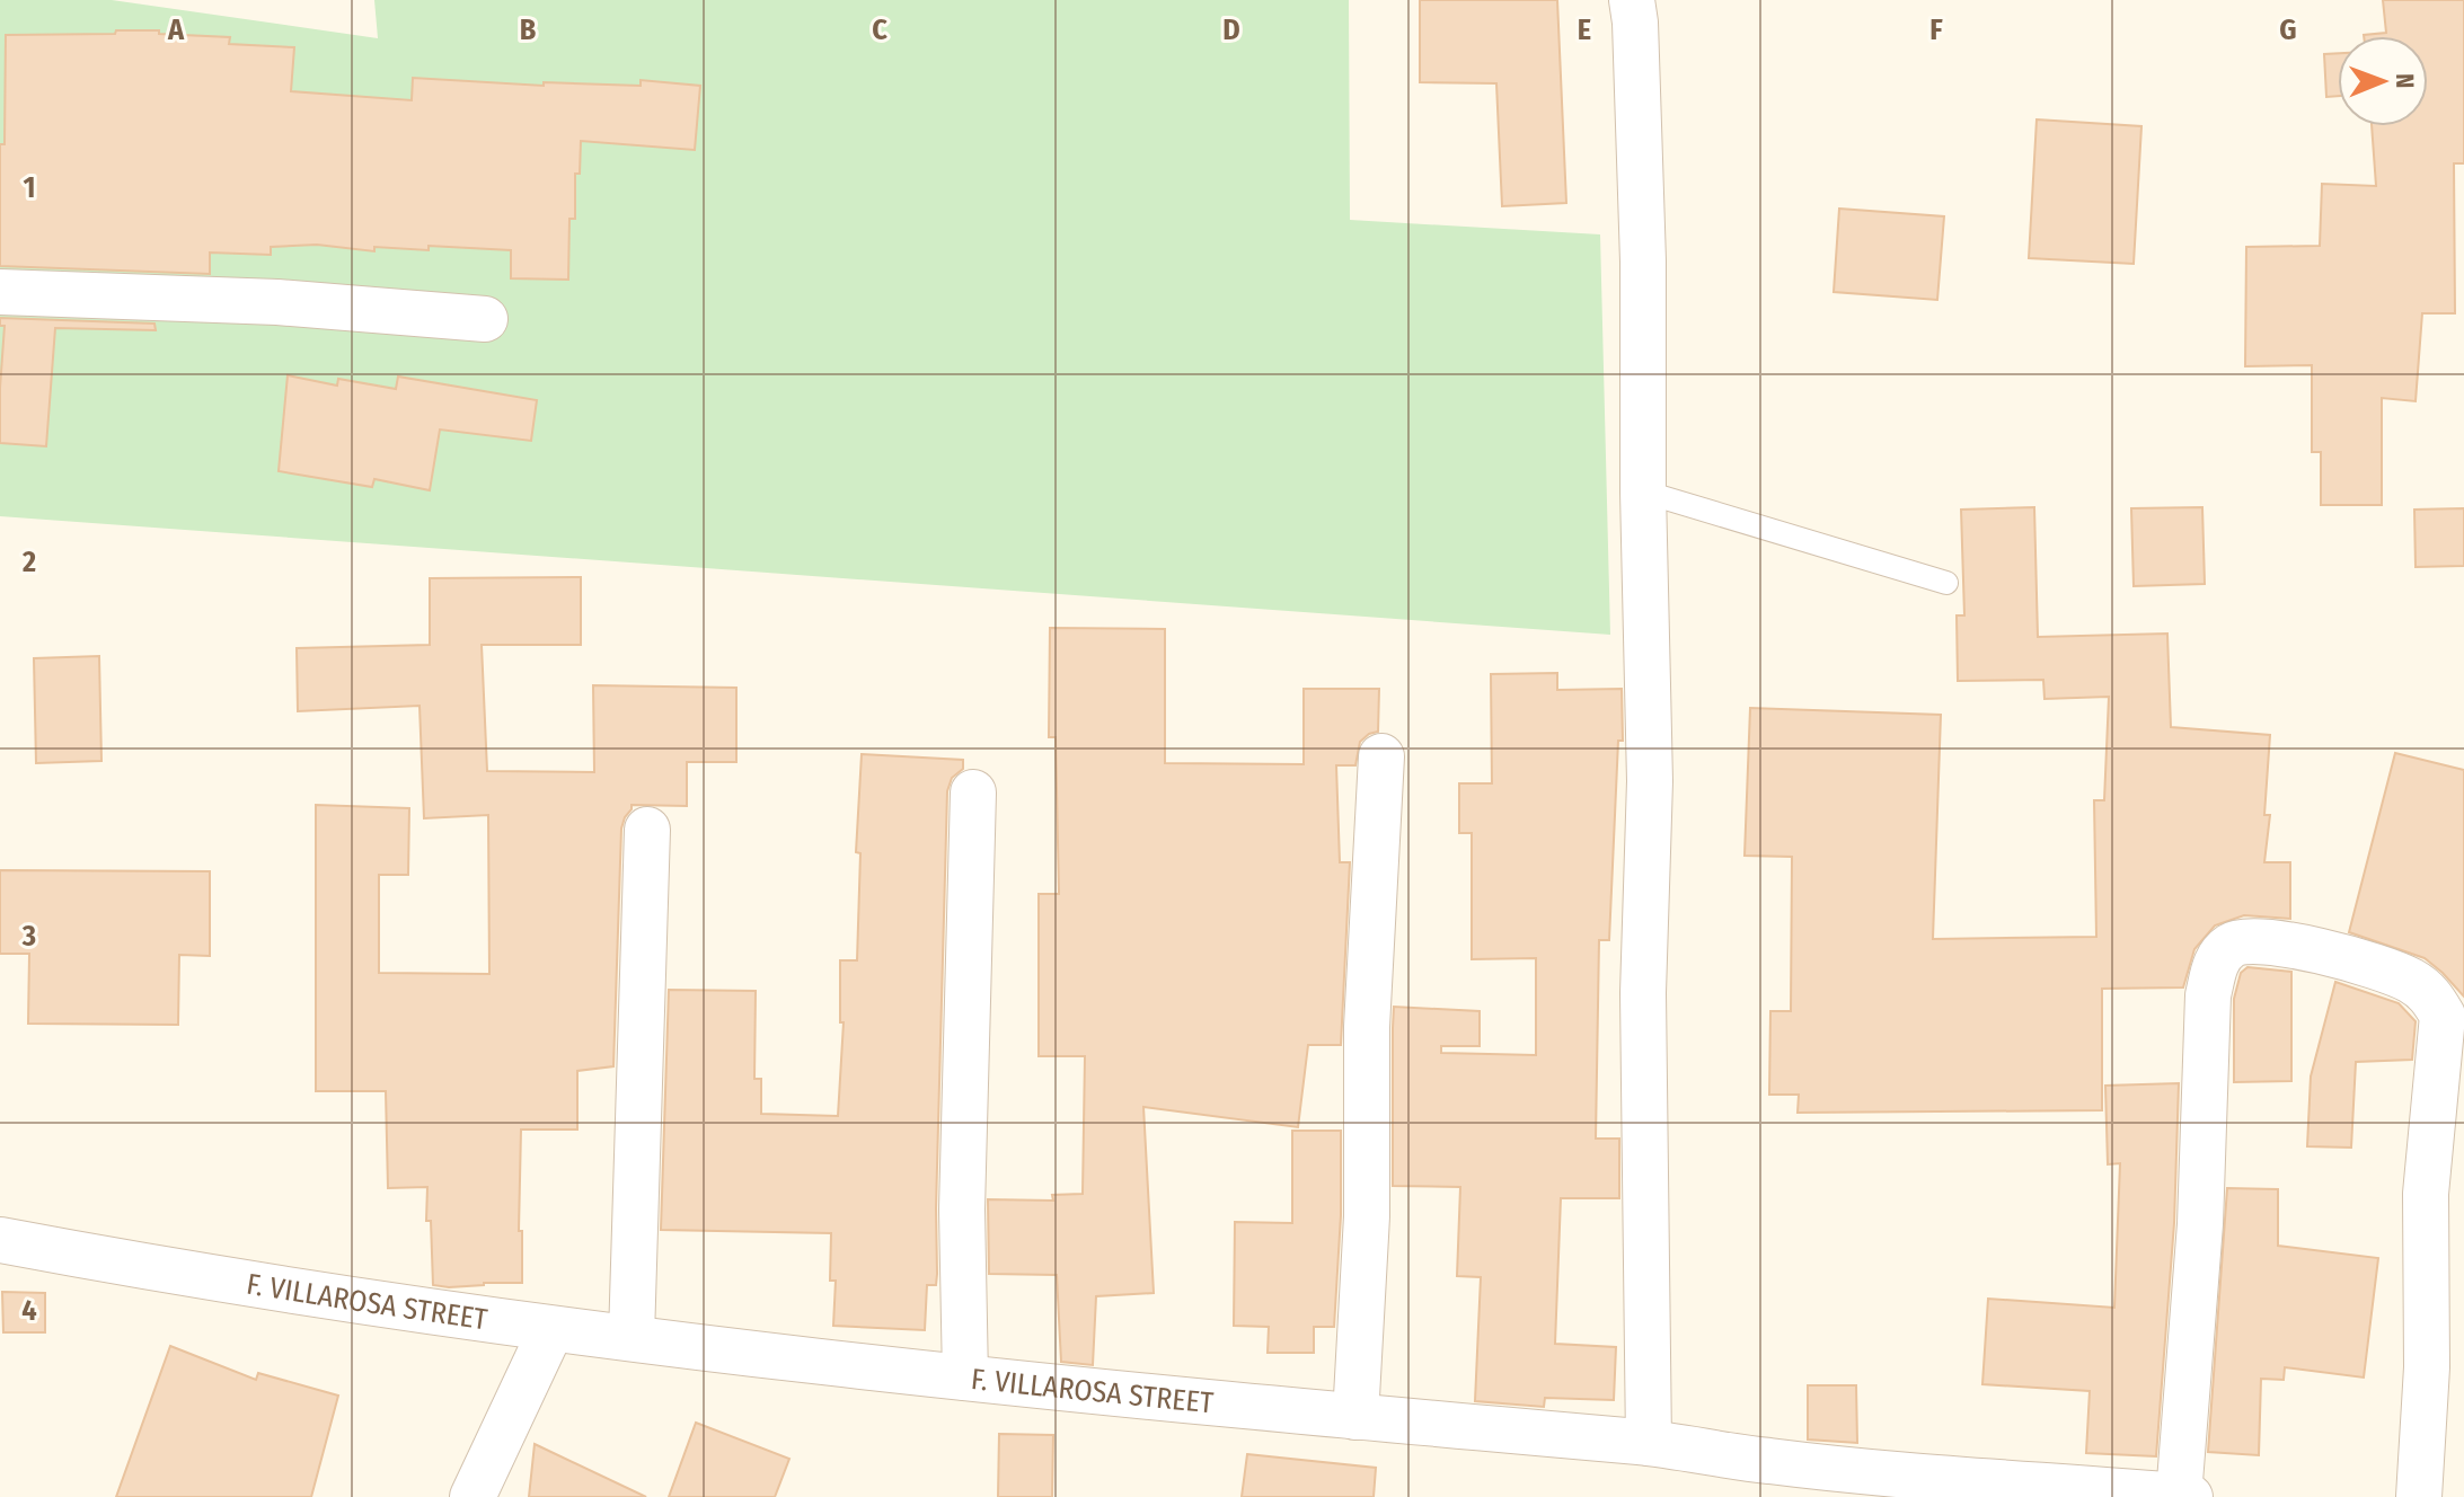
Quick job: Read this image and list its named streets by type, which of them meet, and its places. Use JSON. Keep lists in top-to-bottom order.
{
  "streets": {
    "street": ["F. VILLAROSA STREET"]
  },
  "north": "right",
  "grid": {
    "columns": [
      "A",
      "B",
      "C",
      "D",
      "E",
      "F",
      "G"
    ],
    "rows": [
      "1",
      "2",
      "3",
      "4"
    ]
  }
}
